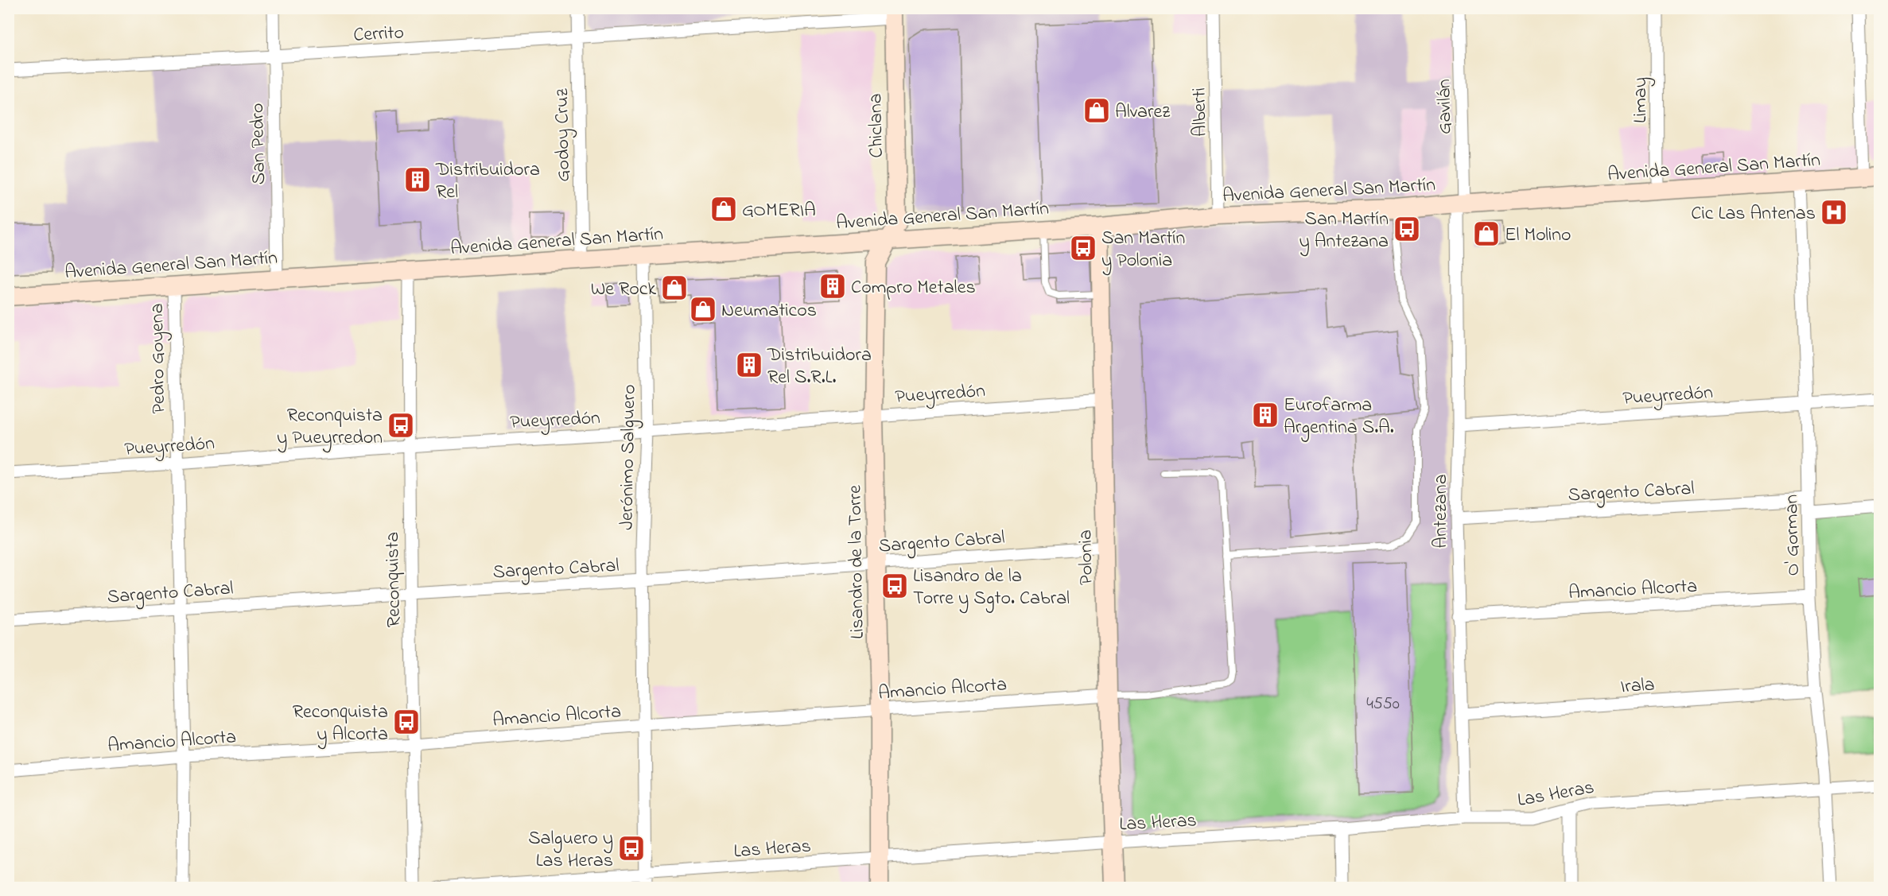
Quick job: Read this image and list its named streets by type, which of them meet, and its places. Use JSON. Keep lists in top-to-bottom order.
{
  "streets": {
    "main road": [
      "Chiclana",
      "Avenida General San Martín",
      "Polonia",
      "Lisandro de la Torre"
    ],
    "street": [
      "Cerrito",
      "Limay",
      "Gavilán",
      "Alberti",
      "Godoy Cruz",
      "San Pedro",
      "Pedro Goyena",
      "Pueyrredón",
      "Jerónimo Salguero",
      "Sargento Cabral",
      "Antezana",
      "O' Gorman",
      "Reconquista",
      "Amancio Alcorta",
      "Irala",
      "Las Heras"
    ]
  },
  "crossings": [
    ["Cerrito", "Chiclana"],
    ["Cerrito", "Godoy Cruz"],
    ["Cerrito", "San Pedro"],
    ["Limay", "Avenida General San Martín"],
    ["Gavilán", "Avenida General San Martín"],
    ["Gavilán", "Antezana"],
    ["Alberti", "Avenida General San Martín"],
    ["Chiclana", "Avenida General San Martín"],
    ["Chiclana", "Lisandro de la Torre"],
    ["Godoy Cruz", "Avenida General San Martín"],
    ["San Pedro", "Avenida General San Martín"],
    ["Avenida General San Martín", "Pedro Goyena"],
    ["Avenida General San Martín", "Jerónimo Salguero"],
    ["Avenida General San Martín", "Antezana"],
    ["Avenida General San Martín", "O' Gorman"],
    ["Avenida General San Martín", "Polonia"],
    ["Avenida General San Martín", "Lisandro de la Torre"],
    ["Avenida General San Martín", "Reconquista"],
    ["Pedro Goyena", "Pueyrredón"],
    ["Pedro Goyena", "Sargento Cabral"],
    ["Pedro Goyena", "Amancio Alcorta"],
    ["Pueyrredón", "Jerónimo Salguero"],
    ["Pueyrredón", "Antezana"],
    ["Pueyrredón", "O' Gorman"],
    ["Pueyrredón", "Polonia"],
    ["Pueyrredón", "Lisandro de la Torre"],
    ["Pueyrredón", "Reconquista"],
    ["Jerónimo Salguero", "Sargento Cabral"],
    ["Jerónimo Salguero", "Amancio Alcorta"],
    ["Jerónimo Salguero", "Las Heras"],
    ["Sargento Cabral", "Antezana"],
    ["Sargento Cabral", "O' Gorman"],
    ["Sargento Cabral", "Polonia"],
    ["Sargento Cabral", "Lisandro de la Torre"],
    ["Sargento Cabral", "Reconquista"],
    ["Antezana", "Amancio Alcorta"],
    ["Antezana", "Irala"],
    ["Antezana", "Las Heras"],
    ["O' Gorman", "Amancio Alcorta"],
    ["O' Gorman", "Irala"],
    ["O' Gorman", "Las Heras"],
    ["Polonia", "Amancio Alcorta"],
    ["Polonia", "Las Heras"],
    ["Lisandro de la Torre", "Amancio Alcorta"],
    ["Lisandro de la Torre", "Las Heras"],
    ["Reconquista", "Amancio Alcorta"]
  ],
  "places": {
    "shop": [
      "Alvarez",
      "GOMERIA",
      "El Molino",
      "We Rock",
      "Neumaticos"
    ],
    "building": [
      "Distribuidora Rel",
      "Compro Metales",
      "Distribuidora Rel S.R.L.",
      "Eurofarma Argentina S.A."
    ],
    "hospital": ["Cic Las Antenas"],
    "bus stop": [
      "San Martín y Antezana",
      "San Martín y Polonia",
      "Reconquista y Pueyrredon",
      "Lisandro de la Torre y Sgto. Cabral",
      "Reconquista y Alcorta",
      "Salguero y Las Heras"
    ]
  },
  "house_numbers": ["4550"]
}
